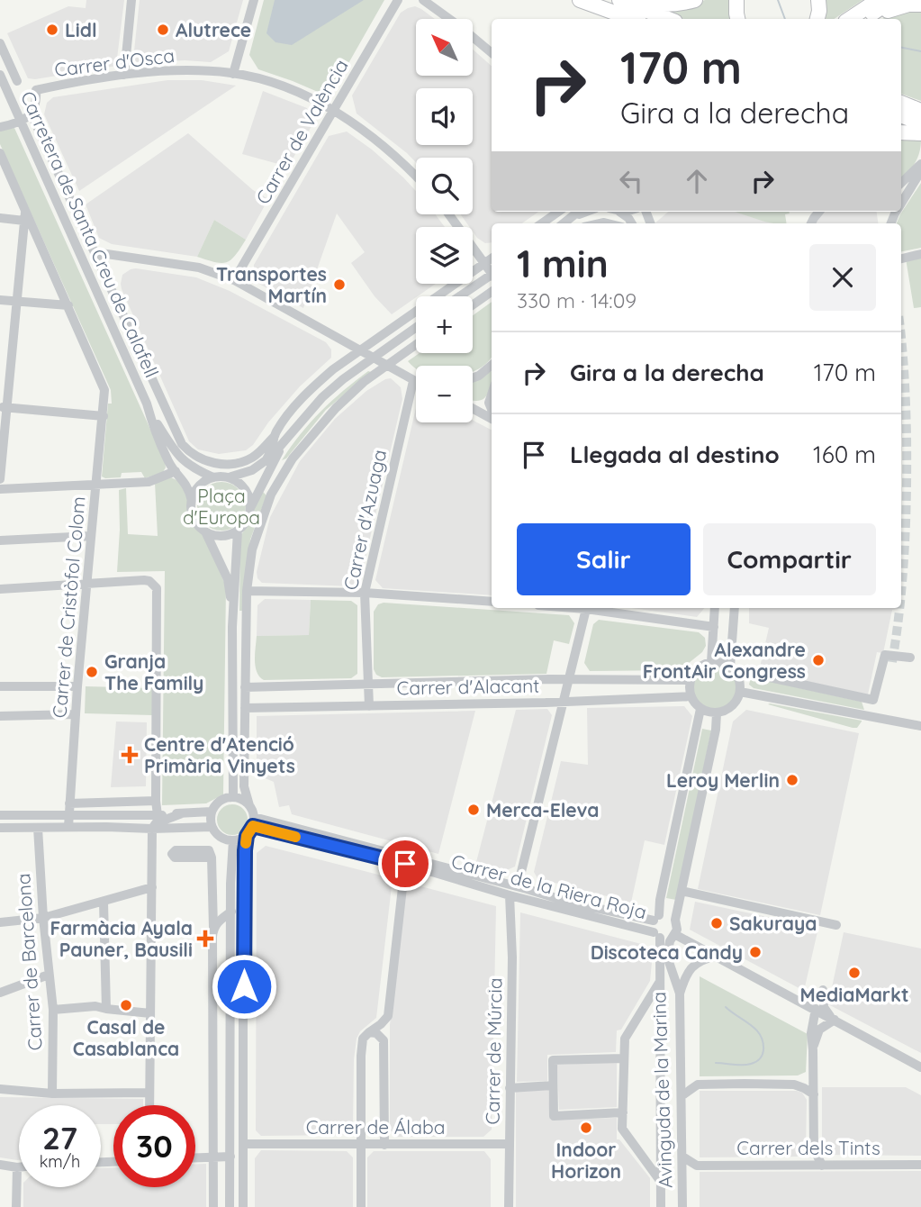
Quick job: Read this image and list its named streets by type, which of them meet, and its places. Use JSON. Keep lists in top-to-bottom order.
{
  "streets": {
    "street": [
      "Carrer d'Osca",
      "Carrer de València",
      "Carretera de Santa Creu de Calafell",
      "Carrer d'Azuaga",
      "Carrer de Cristòfol Colom",
      "Carrer d'Alacant",
      "Carrer de la Riera Roja",
      "Carrer de Barcelona",
      "Carrer de Múrcia",
      "Avinguda de la Marina",
      "Carrer de Álaba",
      "Carrer dels Tints"
    ]
  },
  "crossings": [
    ["Carrer d'Osca", "Carrer de València"],
    ["Carrer d'Azuaga", "Carrer d'Alacant"],
    ["Carrer de la Riera Roja", "Carrer de Múrcia"],
    ["Carrer de la Riera Roja", "Avinguda de la Marina"],
    ["Carrer de Múrcia", "Carrer de Álaba"]
  ],
  "parks": ["Plaça d'Europa"],
  "places": {
    "other": [
      "Lidl",
      "Alutrece",
      "Transportes Martín",
      "Alexandre FrontAir Congress",
      "Granja The Family",
      "Leroy Merlin",
      "Merca-Eleva",
      "Sakuraya",
      "Discoteca Candy",
      "MediaMarkt",
      "Casal de Casablanca",
      "Indoor Horizon"
    ],
    "health": ["Centre d'Atenció Primària Vinyets", "Farmàcia Ayala Pauner, Bausili"]
  },
  "north": "top left",
  "page": {
    "map_buttons": ["+", "−"],
    "turn": ["170 m", "Gira a la derecha"],
    "heading": ["1 min", "330 m · 14:09"],
    "list": [
      {
        "name": "Gira a la derecha",
        "value": "170 m"
      },
      {
        "name": "Llegada al destino",
        "value": "160 m"
      }
    ],
    "buttons": ["Salir", "Compartir"],
    "speed": "27 km/h",
    "limit": "30"
  }
}
